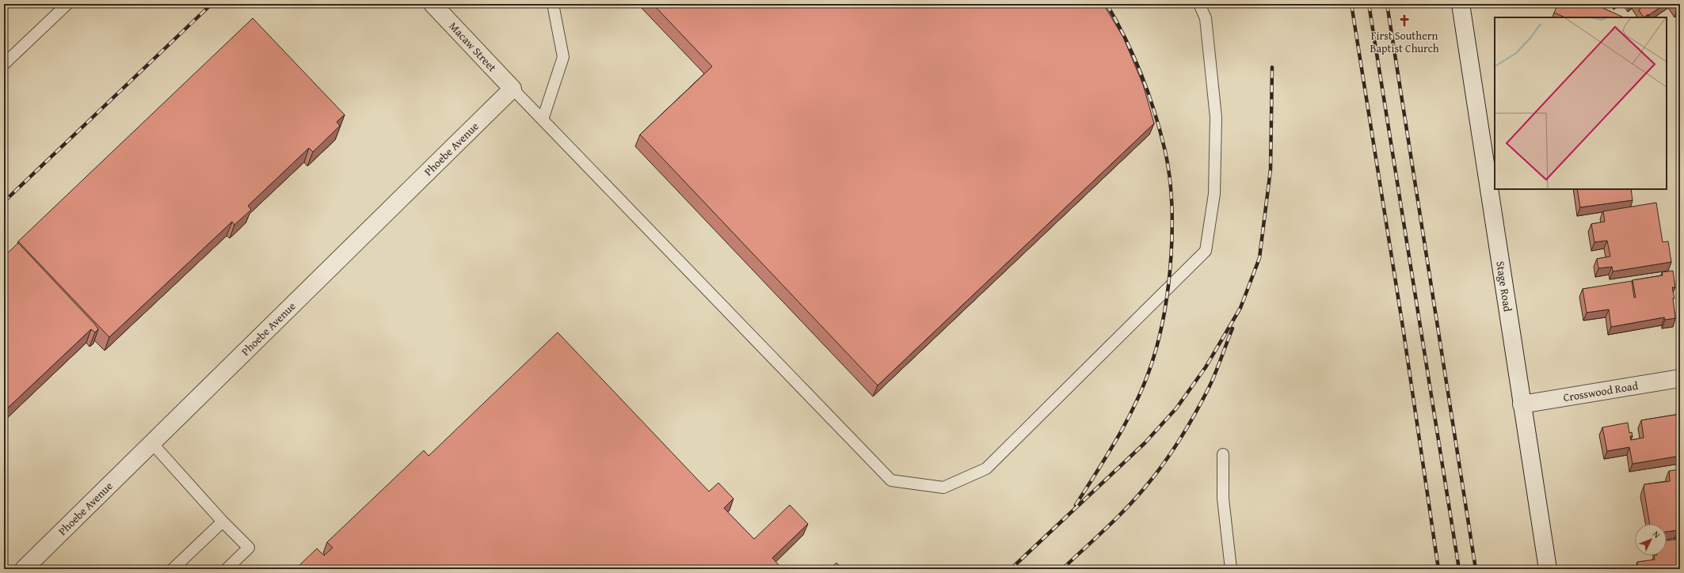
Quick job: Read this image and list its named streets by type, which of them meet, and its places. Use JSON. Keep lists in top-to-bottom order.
{
  "streets": {
    "street": [
      "Macaw Street",
      "Phoebe Avenue",
      "Stage Road",
      "Crosswood Road"
    ]
  },
  "crossings": [
    ["Macaw Street", "Phoebe Avenue"],
    ["Stage Road", "Crosswood Road"]
  ],
  "places": {
    "church": ["First Southern Baptist Church"]
  },
  "north": "top right"
}
